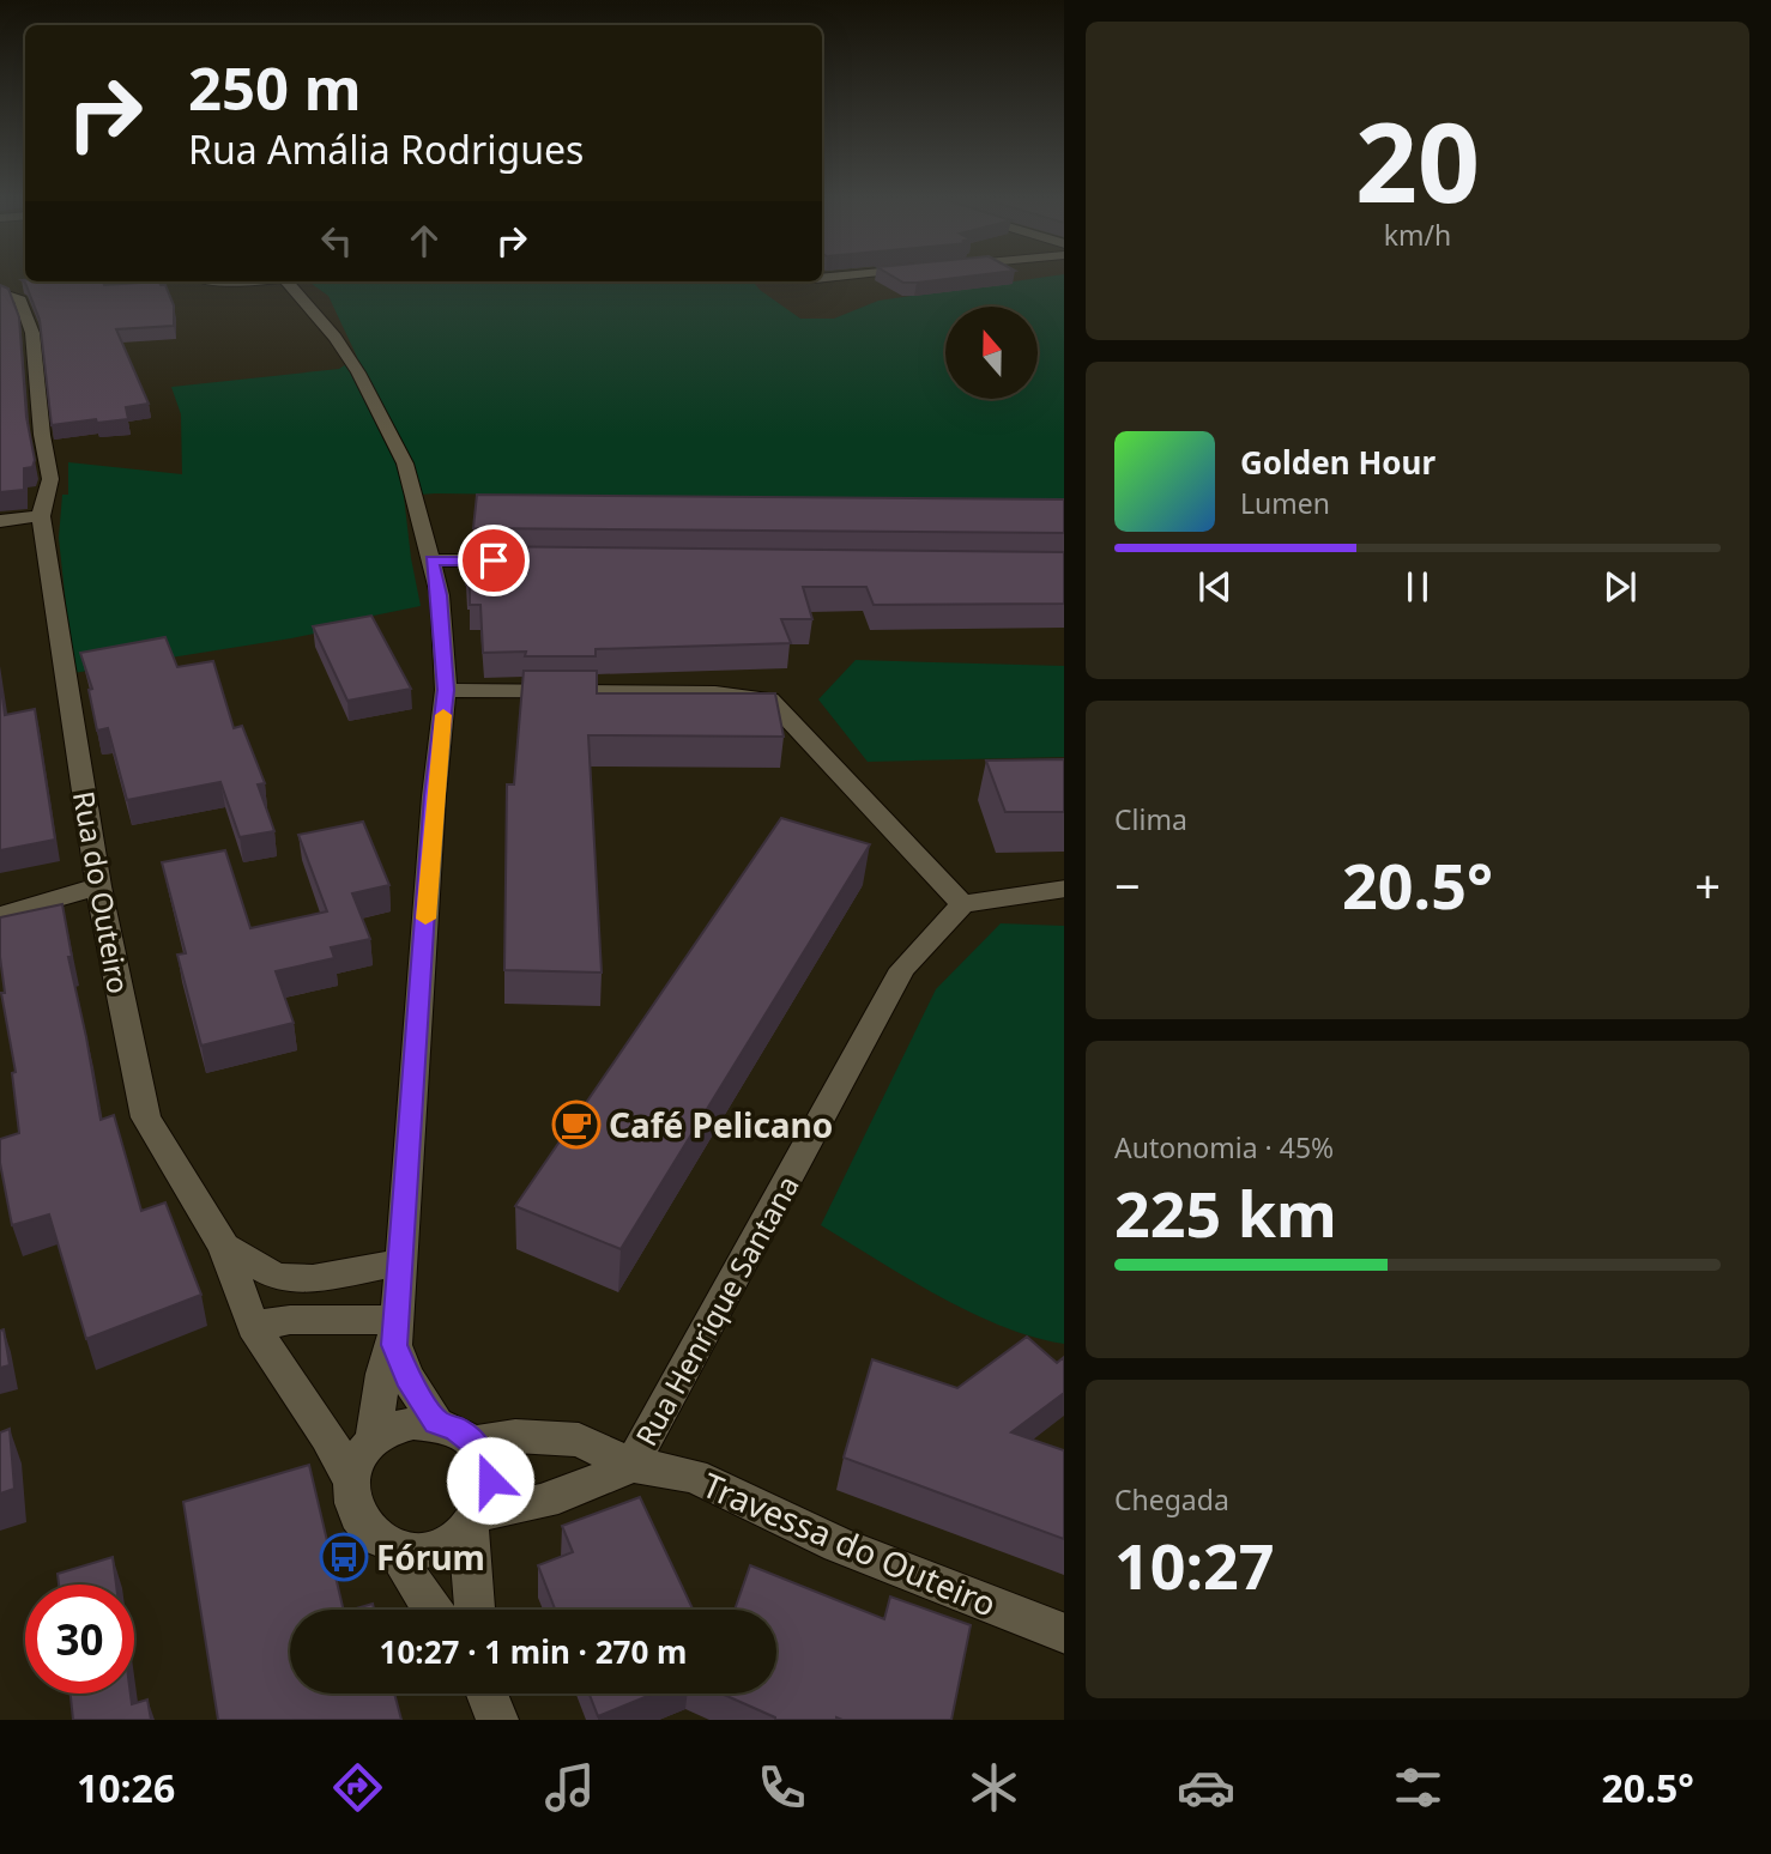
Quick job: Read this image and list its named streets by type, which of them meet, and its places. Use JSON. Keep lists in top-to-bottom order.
{
  "streets": {
    "street": ["Rua do Outeiro", "Rua Henrique Santana", "Travessa do Outeiro"]
  },
  "crossings": [
    ["Rua do Outeiro", "Travessa do Outeiro"],
    ["Rua Henrique Santana", "Travessa do Outeiro"]
  ],
  "places": {
    "cafe": ["Café Pelicano"],
    "bus stop": ["Fórum"]
  },
  "north": "top",
  "page": {
    "tile": [
      ["20", "km/h"],
      "Clima",
      ["Autonomia · 45%", "225 km"],
      ["Chegada", "10:27"]
    ],
    "turn": ["250 m", "Rua Amália Rodrigues"],
    "song": ["Golden Hour", "Lumen"],
    "heat": ["−", "20.5°", "+"],
    "limit": "30",
    "trip": "10:27 · 1 min · 270 m",
    "tabs": ["10:26", "20.5°"]
  }
}
